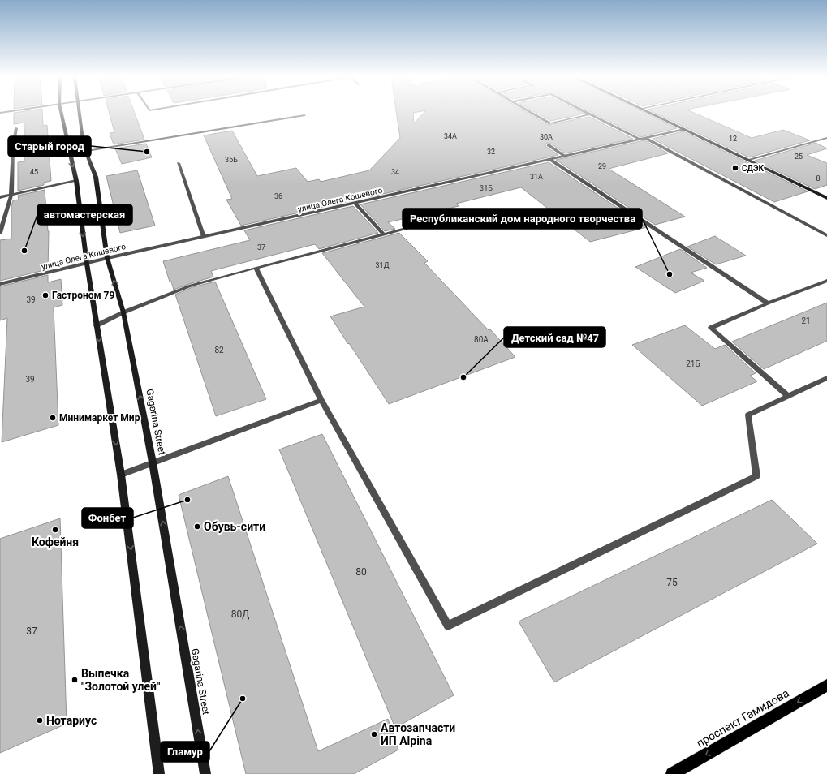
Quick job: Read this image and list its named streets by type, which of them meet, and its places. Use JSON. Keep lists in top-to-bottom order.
{
  "streets": {
    "main road": ["Gagarina Street", "проспект Гамидова"],
    "street": ["улица Олега Кошевого"]
  },
  "crossings": [
    ["улица Олега Кошевого", "Gagarina Street"]
  ],
  "one_way": ["проспект Гамидова"],
  "places": [
    "Старый город",
    "СДЭК",
    "автомастерская",
    "Республиканский дом народного творчества",
    "Гастроном 79",
    "Детский сад №47",
    "Минимаркет Мир",
    "Фонбет",
    "Обувь-сити",
    "Кофейня",
    "Выпечка \"Золотой улей\"",
    "Гламур",
    "Нотариус",
    "Автозапчасти ИП Alpina"
  ],
  "house_numbers": [
    "34А",
    "30А",
    "12",
    "32",
    "25",
    "36Б",
    "29",
    "45",
    "34",
    "31А",
    "8",
    "31Б",
    "36",
    "37",
    "31Д",
    "39",
    "21",
    "80А",
    "82",
    "21Б",
    "39",
    "80",
    "75",
    "80Д",
    "37"
  ]
}
